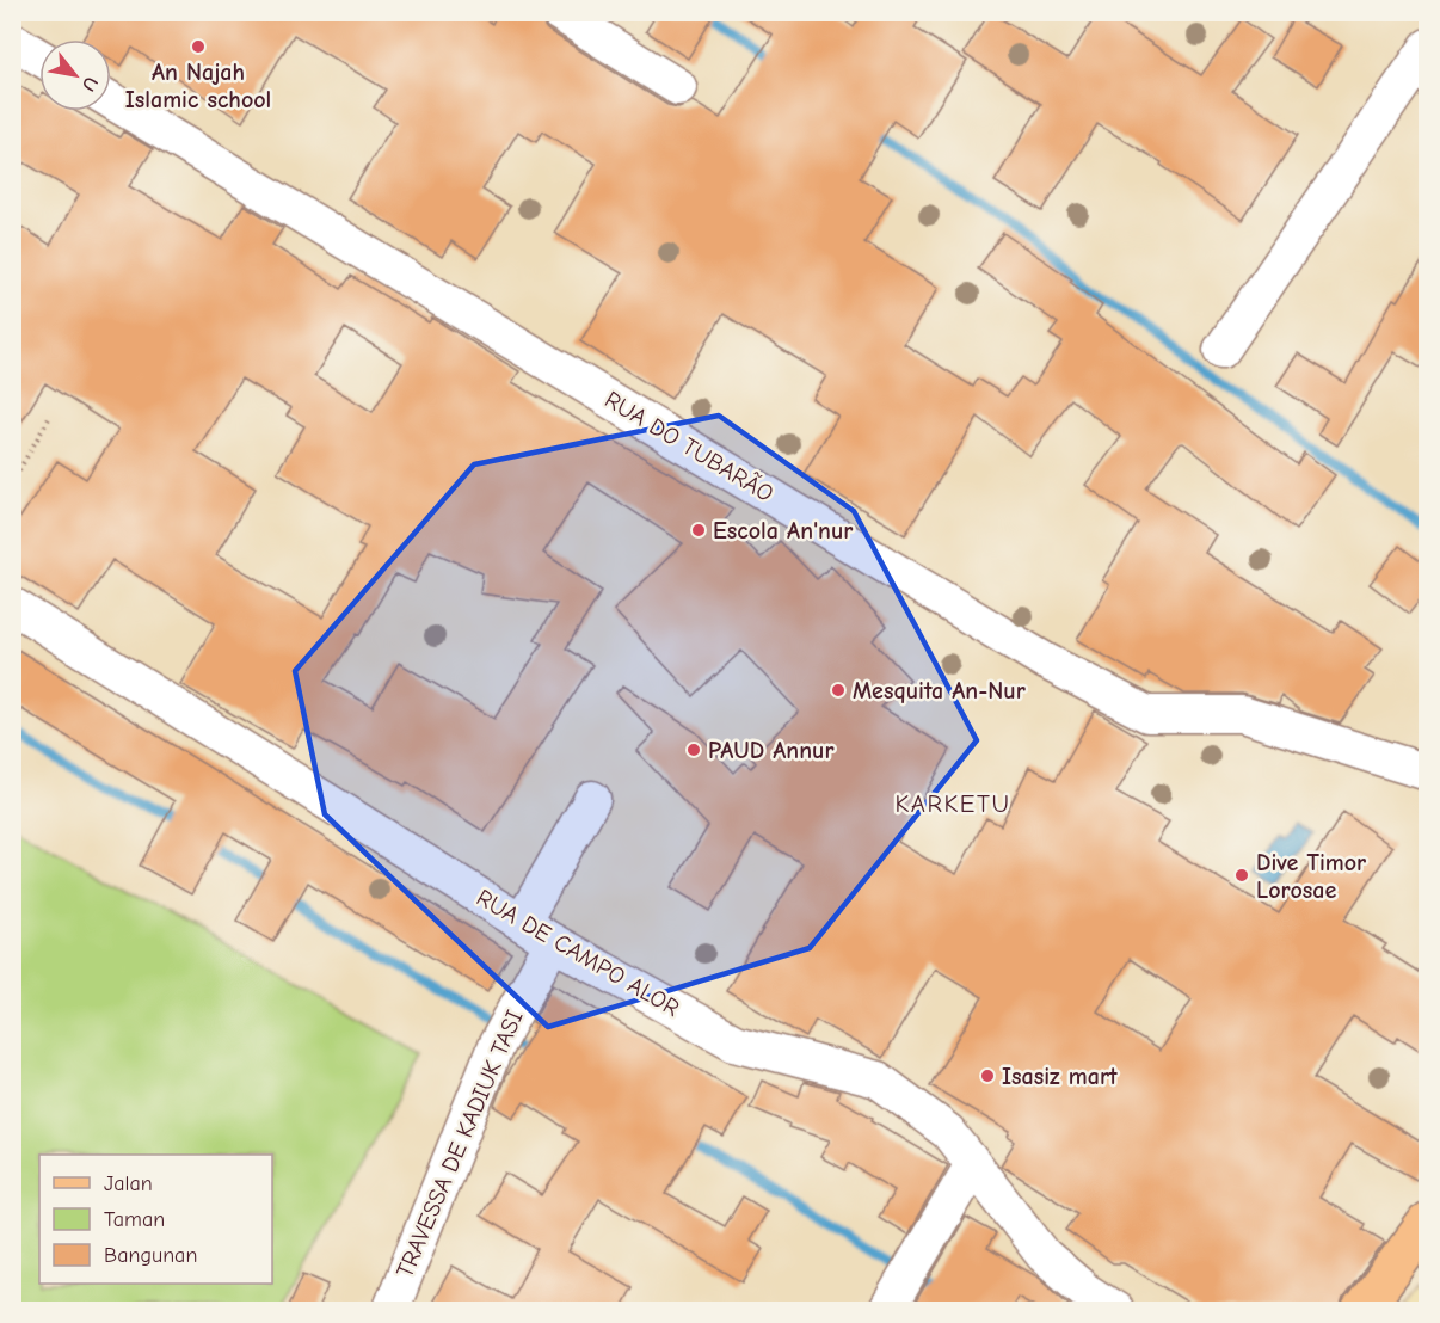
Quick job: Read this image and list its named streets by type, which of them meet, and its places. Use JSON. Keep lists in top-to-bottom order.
{
  "streets": {
    "street": ["RUA DO TUBARÃO", "RUA DE CAMPO ALOR", "TRAVESSA DE KADIUK TASI"]
  },
  "crossings": [
    ["RUA DE CAMPO ALOR", "TRAVESSA DE KADIUK TASI"]
  ],
  "districts": ["KARKETU"],
  "places": [
    "An Najah Islamic school",
    "Escola An'nur",
    "Mesquita An-Nur",
    "PAUD Annur",
    "Dive Timor Lorosae",
    "Isasiz mart"
  ],
  "legend": ["Jalan", "Taman", "Bangunan"],
  "north": "bottom right"
}
